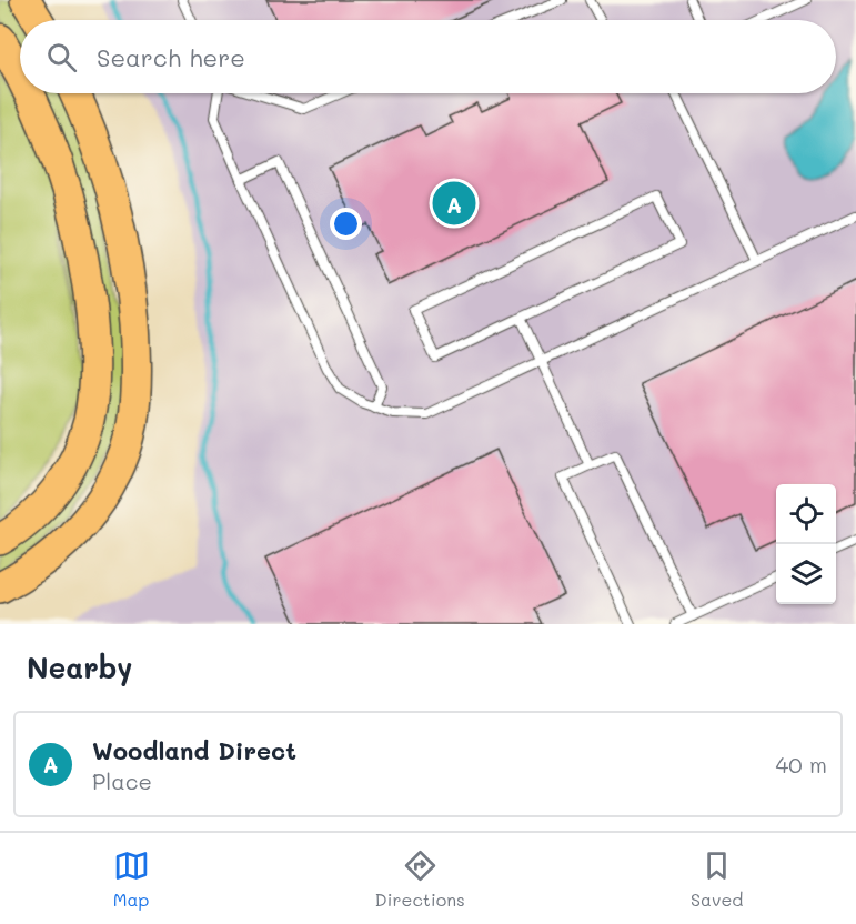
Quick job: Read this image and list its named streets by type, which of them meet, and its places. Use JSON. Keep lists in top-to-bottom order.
{
  "page": {
    "search": "Search here",
    "pins": "A",
    "heading": "Nearby",
    "list": [
      {
        "mark": "A",
        "name": "Woodland Direct",
        "note": "Place",
        "value": "40 m"
      }
    ],
    "nav": ["Map", "Directions", "Saved"]
  }
}
